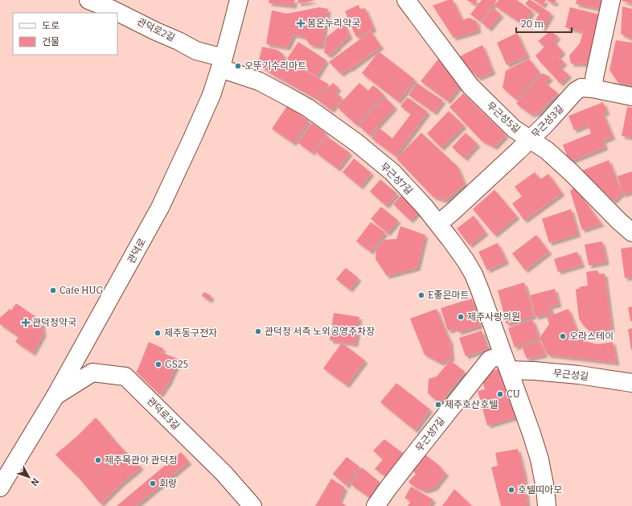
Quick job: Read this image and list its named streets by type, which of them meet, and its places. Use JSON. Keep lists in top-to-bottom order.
{
  "streets": {
    "street": [
      "관덕로2길",
      "무근성5길",
      "무근성3길",
      "무근성7길",
      "관덕로",
      "무근성길",
      "관덕로3길"
    ]
  },
  "crossings": [
    ["관덕로2길", "무근성7길"],
    ["관덕로2길", "관덕로"],
    ["무근성5길", "무근성3길"],
    ["무근성3길", "무근성7길"],
    ["무근성7길", "관덕로"],
    ["무근성7길", "무근성길"],
    ["관덕로", "관덕로3길"]
  ],
  "places": {
    "health": ["봄온누리약국", "관덕정약국"],
    "other": [
      "오뚜기수리마트",
      "Cafe HUG",
      "E좋은마트",
      "제주사랑의원",
      "관덕정 서측 노외공영주차장",
      "제주동구전자",
      "오라스테이",
      "GS25",
      "CU",
      "제주호산호텔",
      "제주목관아 관덕정",
      "회랑",
      "호텔띠아모"
    ]
  },
  "legend": ["도로", "건물"],
  "scale_bar": "20 m",
  "north": "bottom right"
}
